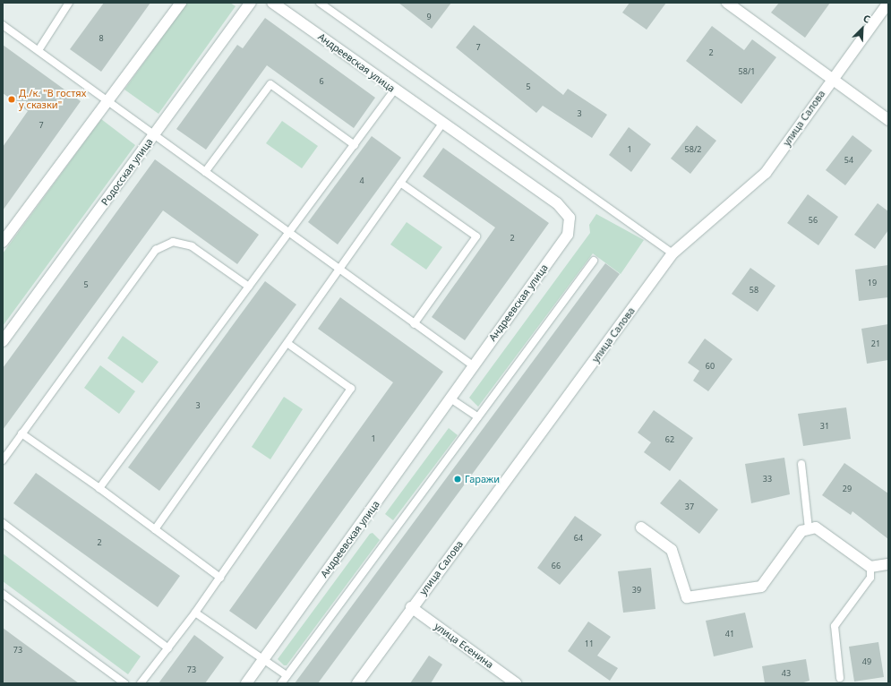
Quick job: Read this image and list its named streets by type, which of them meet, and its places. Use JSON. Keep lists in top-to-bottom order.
{
  "streets": {
    "street": [
      "Андреевская улица",
      "улица Салова",
      "Родосская улица",
      "улица Есенина"
    ]
  },
  "crossings": [
    ["улица Салова", "улица Есенина"]
  ],
  "places": ["Д./к. \"В гостях у сказки\"", "Гаражи"],
  "house_numbers": [
    "9",
    "8",
    "7",
    "2",
    "58/1",
    "6",
    "5",
    "3",
    "7",
    "1",
    "58/2",
    "54",
    "4",
    "56",
    "2",
    "19",
    "5",
    "58",
    "21",
    "60",
    "3",
    "31",
    "1",
    "62",
    "33",
    "29",
    "37",
    "64",
    "2",
    "66",
    "39",
    "41",
    "11",
    "73",
    "49",
    "73",
    "43"
  ],
  "north": "top right"
}
